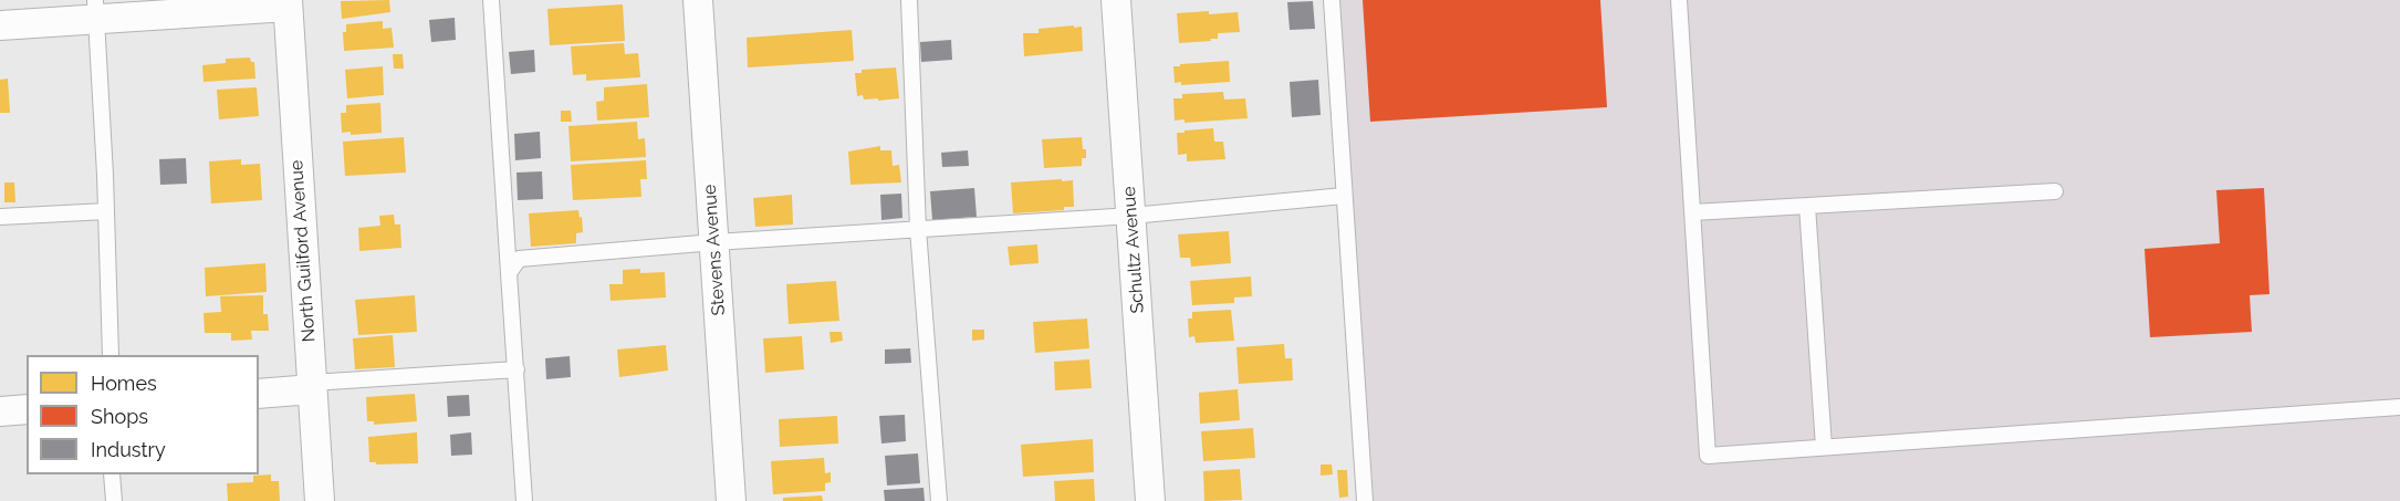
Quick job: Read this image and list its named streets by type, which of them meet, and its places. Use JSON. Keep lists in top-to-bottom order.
{
  "streets": {
    "street": ["Stevens Avenue", "Schultz Avenue", "North Guilford Avenue"]
  },
  "legend": ["Homes", "Shops", "Industry"]
}
